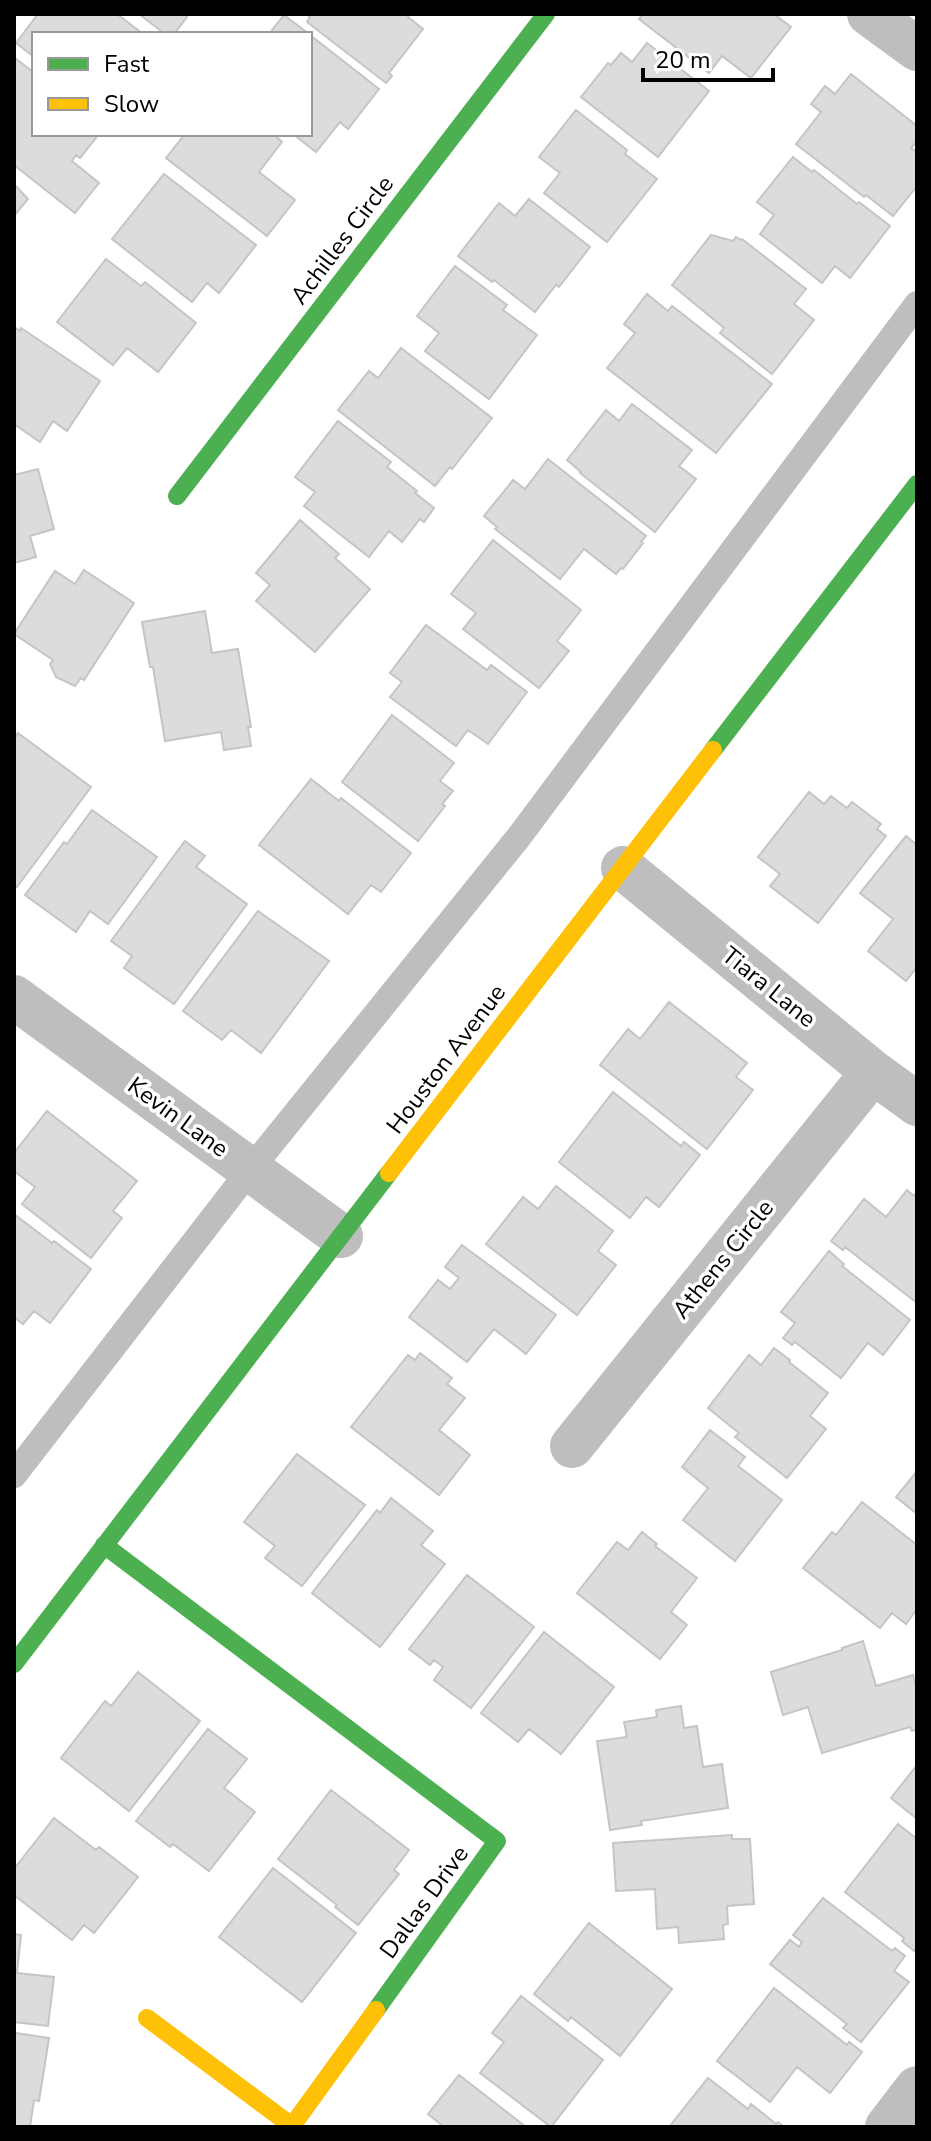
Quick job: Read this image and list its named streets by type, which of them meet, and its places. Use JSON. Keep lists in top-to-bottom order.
{
  "streets": {
    "street": [
      "Achilles Circle",
      "Tiara Lane",
      "Houston Avenue",
      "Kevin Lane",
      "Athens Circle",
      "Dallas Drive"
    ]
  },
  "crossings": [
    ["Tiara Lane", "Houston Avenue"],
    ["Tiara Lane", "Athens Circle"],
    ["Houston Avenue", "Kevin Lane"],
    ["Houston Avenue", "Dallas Drive"]
  ],
  "legend": ["Fast", "Slow"],
  "scale_bar": "20 m"
}
